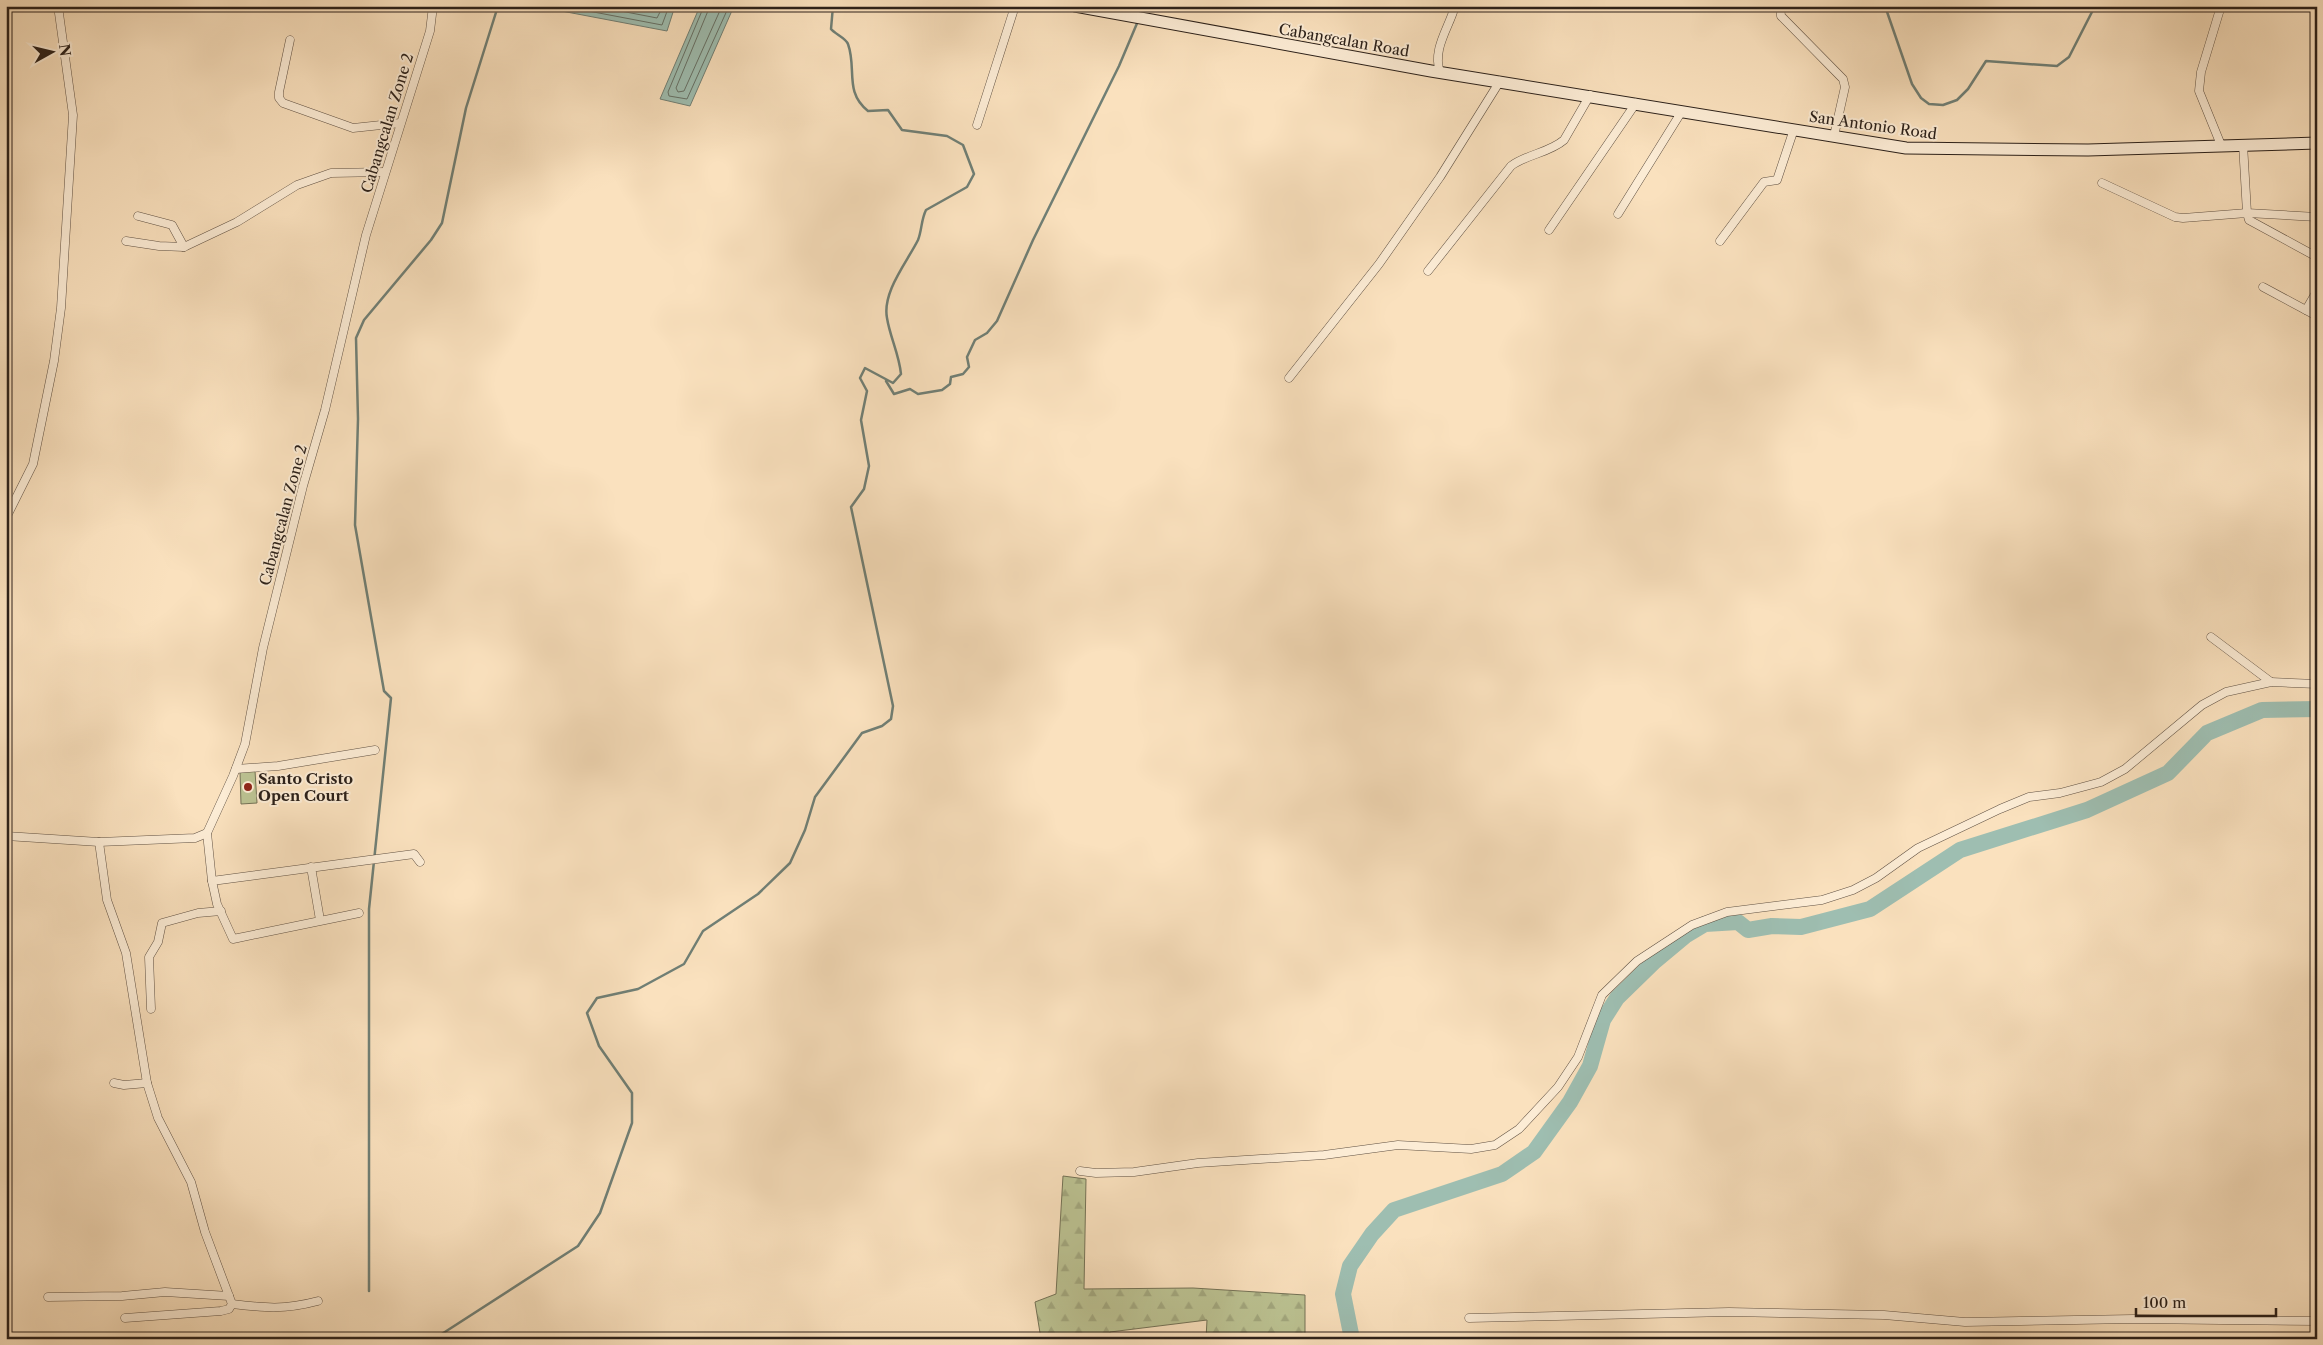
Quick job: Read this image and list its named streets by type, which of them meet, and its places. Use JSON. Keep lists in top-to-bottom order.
{
  "streets": {
    "street": ["Cabangcalan Road", "Cabangcalan Zone 2", "San Antonio Road"]
  },
  "crossings": [
    ["Cabangcalan Road", "San Antonio Road"]
  ],
  "places": ["Santo Cristo Open Court"],
  "scale_bar": "100 m",
  "north": "right"
}
